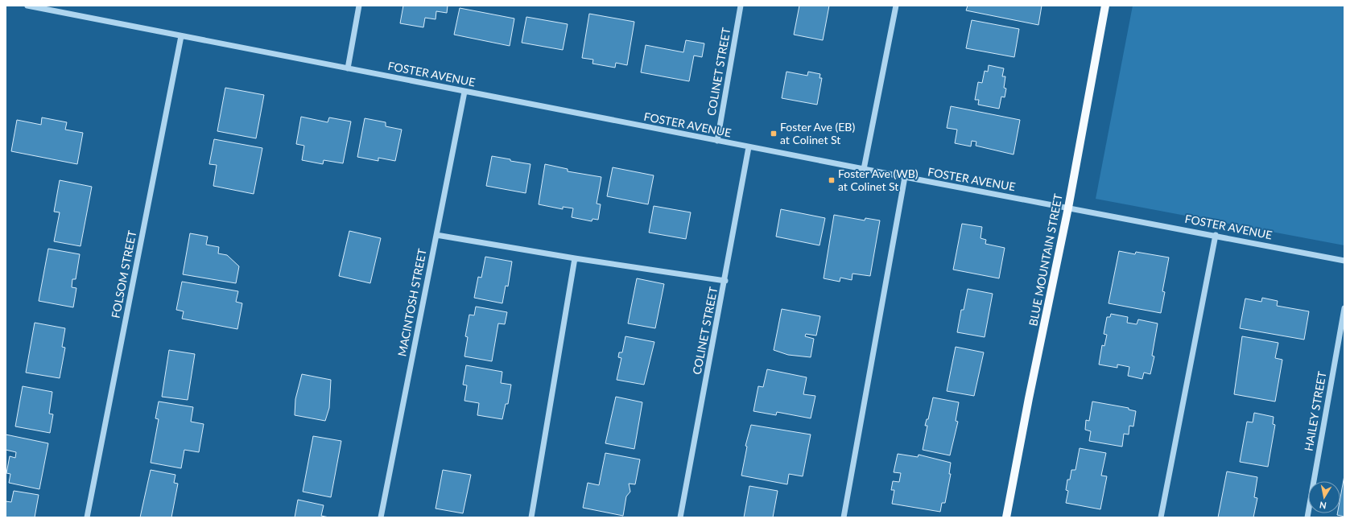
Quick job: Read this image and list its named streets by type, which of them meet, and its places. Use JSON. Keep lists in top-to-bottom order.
{
  "streets": {
    "main road": ["BLUE MOUNTAIN STREET"],
    "street": [
      "COLINET STREET",
      "FOSTER AVENUE",
      "FOLSOM STREET",
      "MACINTOSH STREET",
      "HAILEY STREET"
    ]
  },
  "crossings": [
    ["COLINET STREET", "FOSTER AVENUE"],
    ["FOSTER AVENUE", "BLUE MOUNTAIN STREET"],
    ["FOSTER AVENUE", "FOLSOM STREET"],
    ["FOSTER AVENUE", "MACINTOSH STREET"]
  ],
  "places": {
    "transit": ["Foster Ave (EB) at Colinet St", "Foster Ave (WB) at Colinet St"]
  },
  "north": "bottom"
}
